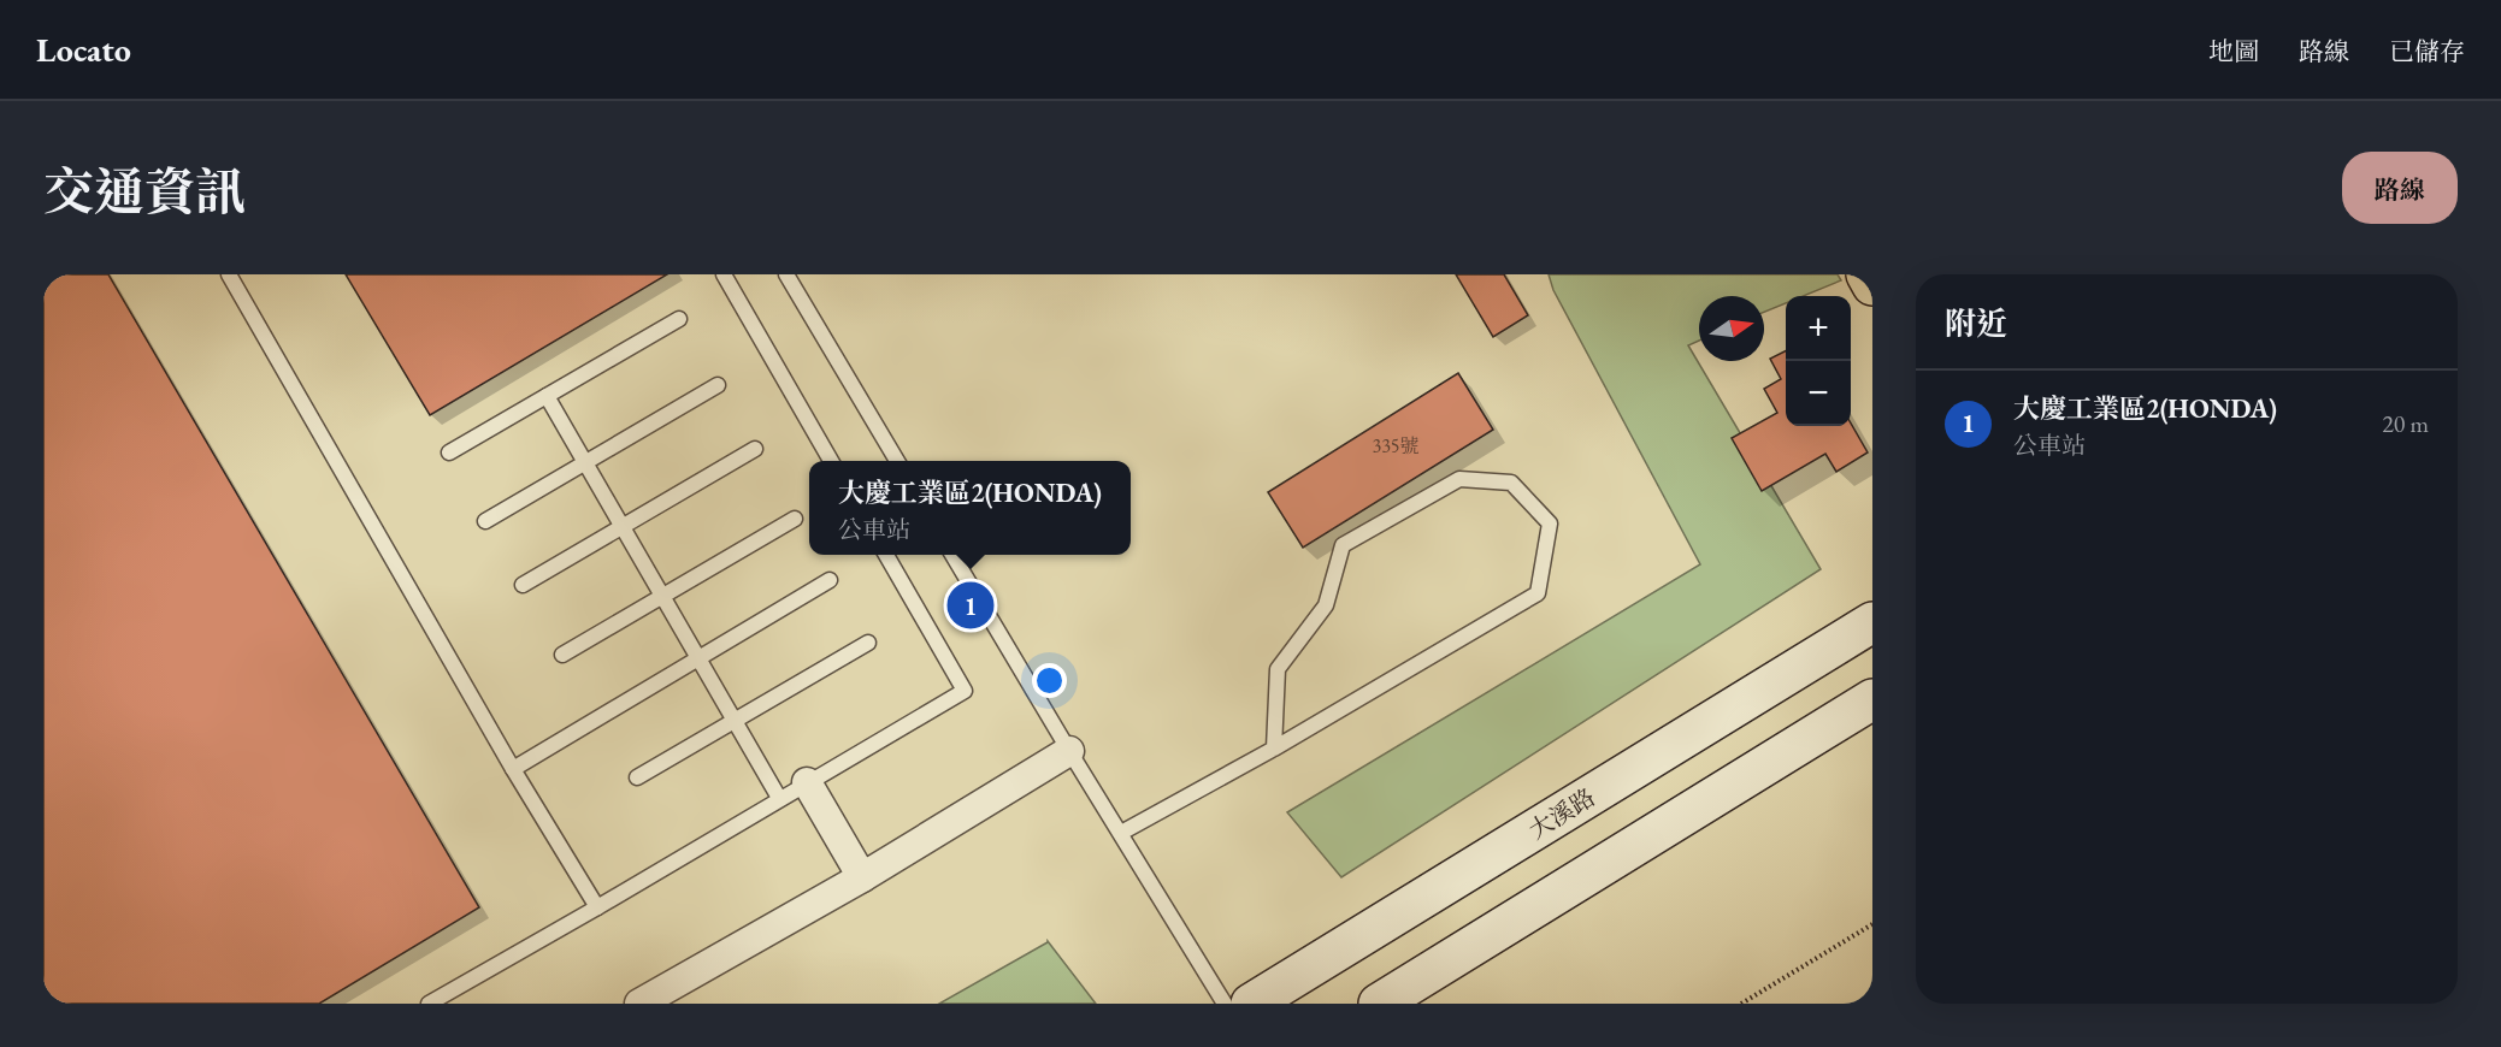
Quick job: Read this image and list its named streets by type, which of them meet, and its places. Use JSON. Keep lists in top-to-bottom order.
{
  "streets": {
    "main road": ["大溪路"]
  },
  "house_numbers": ["335號"],
  "north": "right",
  "page": {
    "header": "Locato",
    "nav": ["地圖", "路線", "已儲存"],
    "title": "交通資訊",
    "buttons": "路線",
    "heading": "附近",
    "map_buttons": ["+", "−"],
    "list": [
      {
        "mark": "1",
        "name": "大慶工業區2(HONDA)",
        "note": "公車站",
        "value": "20 m"
      }
    ],
    "popup": ["大慶工業區2(HONDA)", "公車站"],
    "pins": "1"
  }
}
